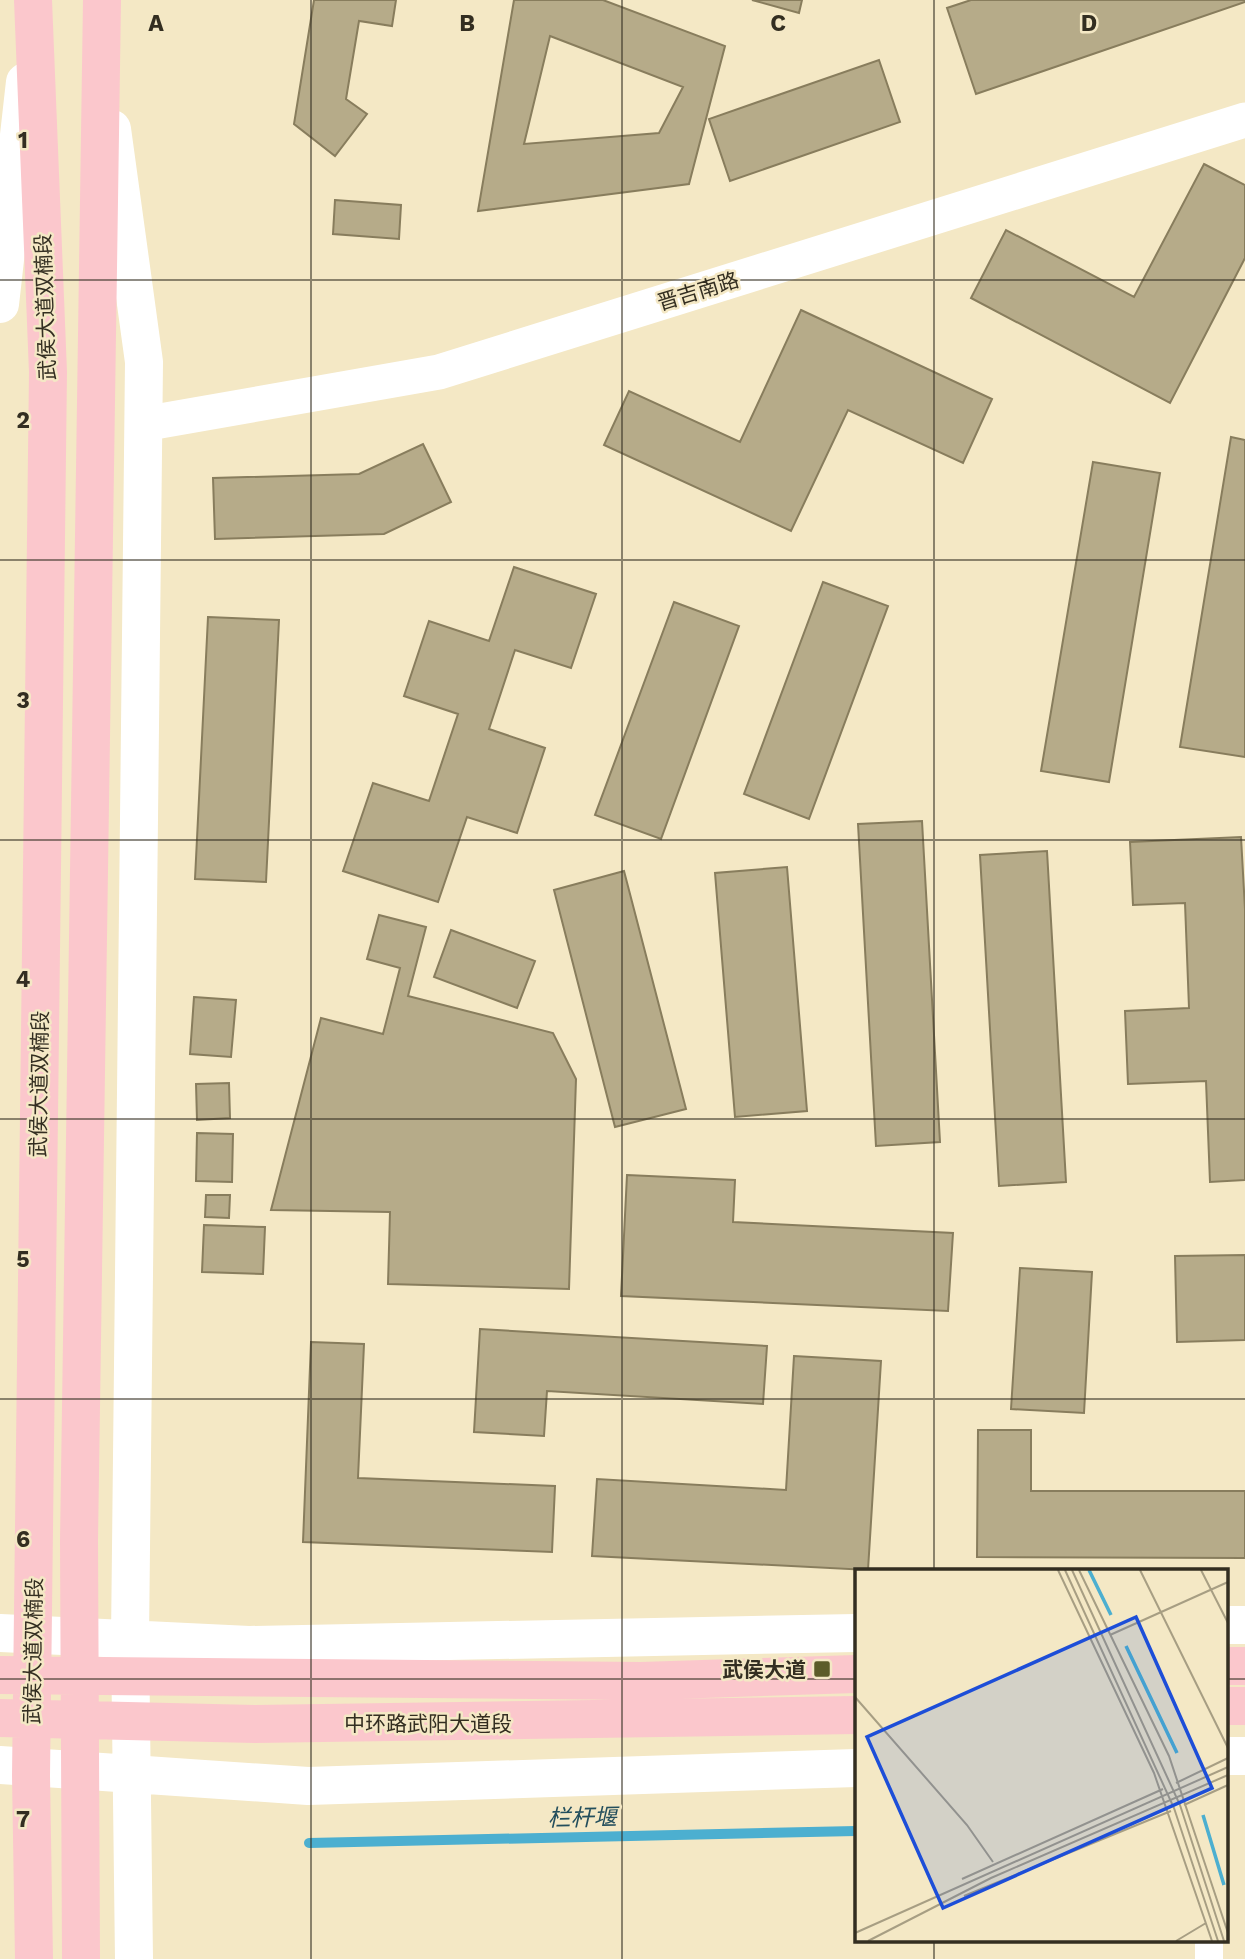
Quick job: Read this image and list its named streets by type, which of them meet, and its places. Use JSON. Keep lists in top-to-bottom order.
{
  "streets": {
    "main road": ["武侯大道双楠段", "中环路武阳大道段"],
    "street": ["晋吉南路"]
  },
  "water": ["栏杆堰"],
  "places": {
    "transit": ["武侯大道"]
  },
  "grid": {
    "columns": [
      "A",
      "B",
      "C",
      "D"
    ],
    "rows": [
      "1",
      "2",
      "3",
      "4",
      "5",
      "6",
      "7"
    ]
  }
}
